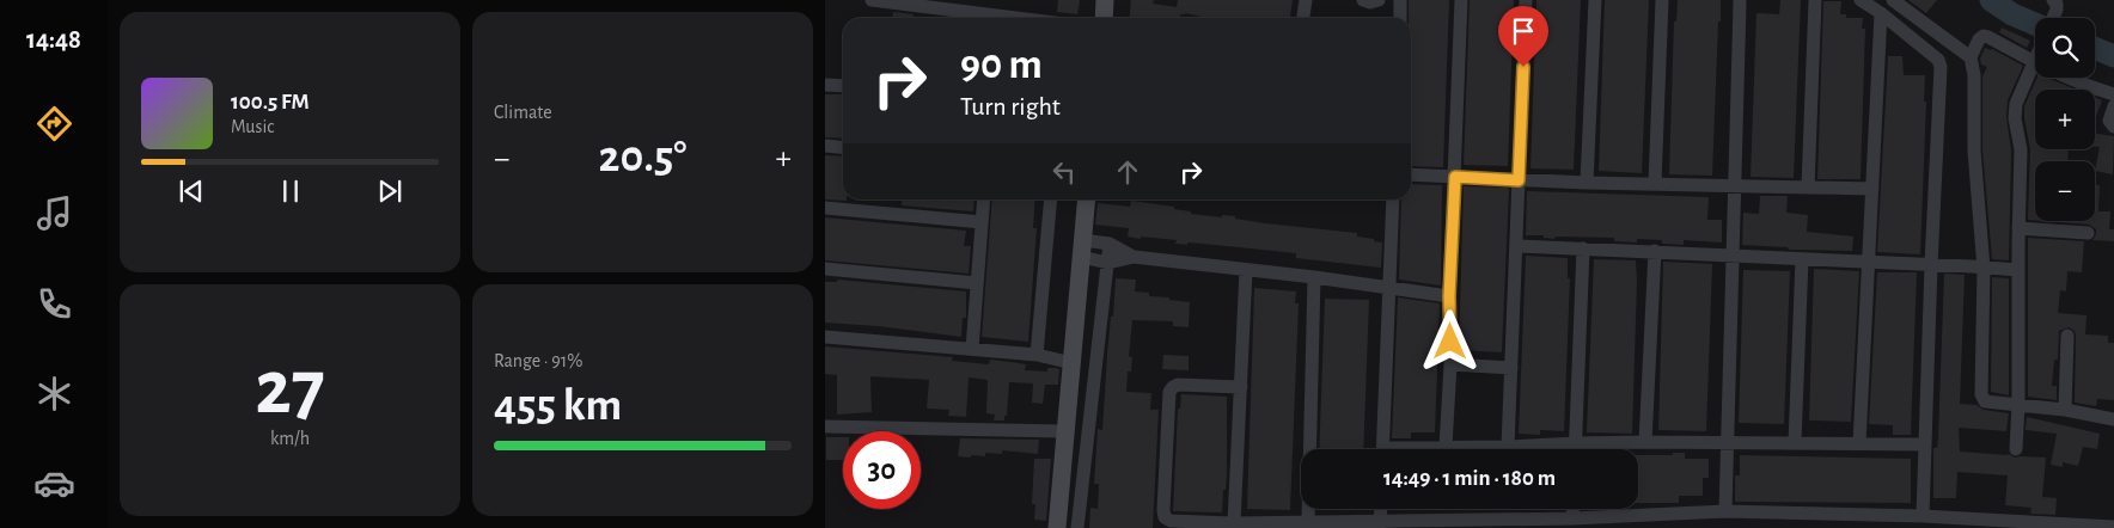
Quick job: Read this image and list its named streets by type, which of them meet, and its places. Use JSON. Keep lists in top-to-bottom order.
{
  "page": {
    "tabs": "14:48",
    "tile": [
      "Climate",
      ["27", "km/h"],
      ["Range · 91%", "455 km"]
    ],
    "map_buttons": ["+", "−"],
    "turn": ["90 m", "Turn right"],
    "song": ["100.5 FM", "Music"],
    "heat": ["−", "20.5°", "+"],
    "limit": "30",
    "trip": "14:49 · 1 min · 180 m"
  }
}
